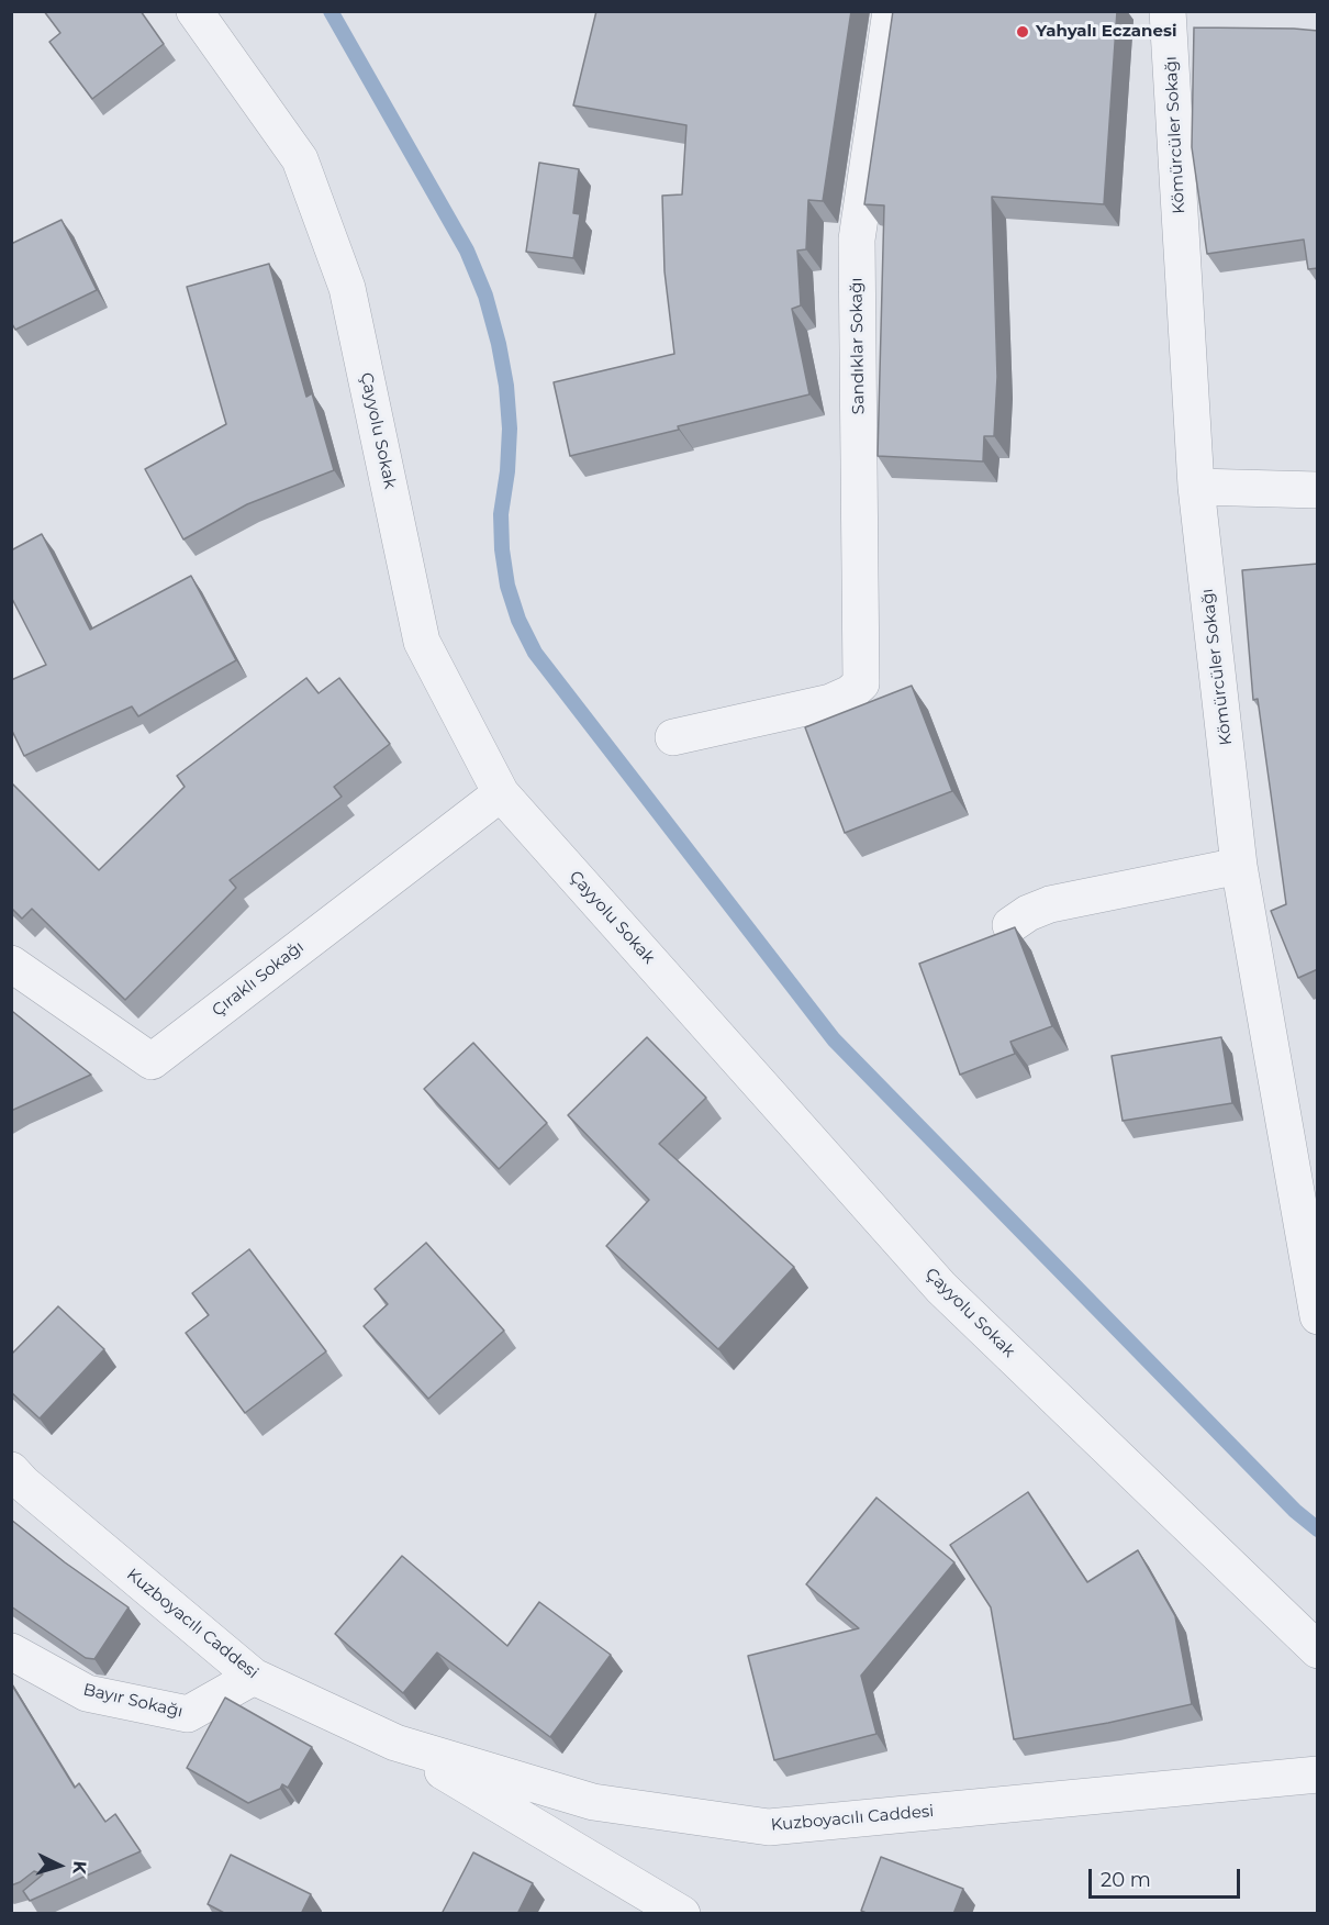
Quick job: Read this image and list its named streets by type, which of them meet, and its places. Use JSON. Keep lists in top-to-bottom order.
{
  "streets": {
    "street": [
      "Kömürcüler Sokağı",
      "Sandıklar Sokağı",
      "Çayyolu Sokak",
      "Çıraklı Sokağı",
      "Kuzboyacılı Caddesi",
      "Bayır Sokağı"
    ]
  },
  "crossings": [
    ["Çayyolu Sokak", "Çıraklı Sokağı"],
    ["Kuzboyacılı Caddesi", "Bayır Sokağı"]
  ],
  "places": ["Yahyalı Eczanesi"],
  "scale_bar": "20 m",
  "north": "right"
}
